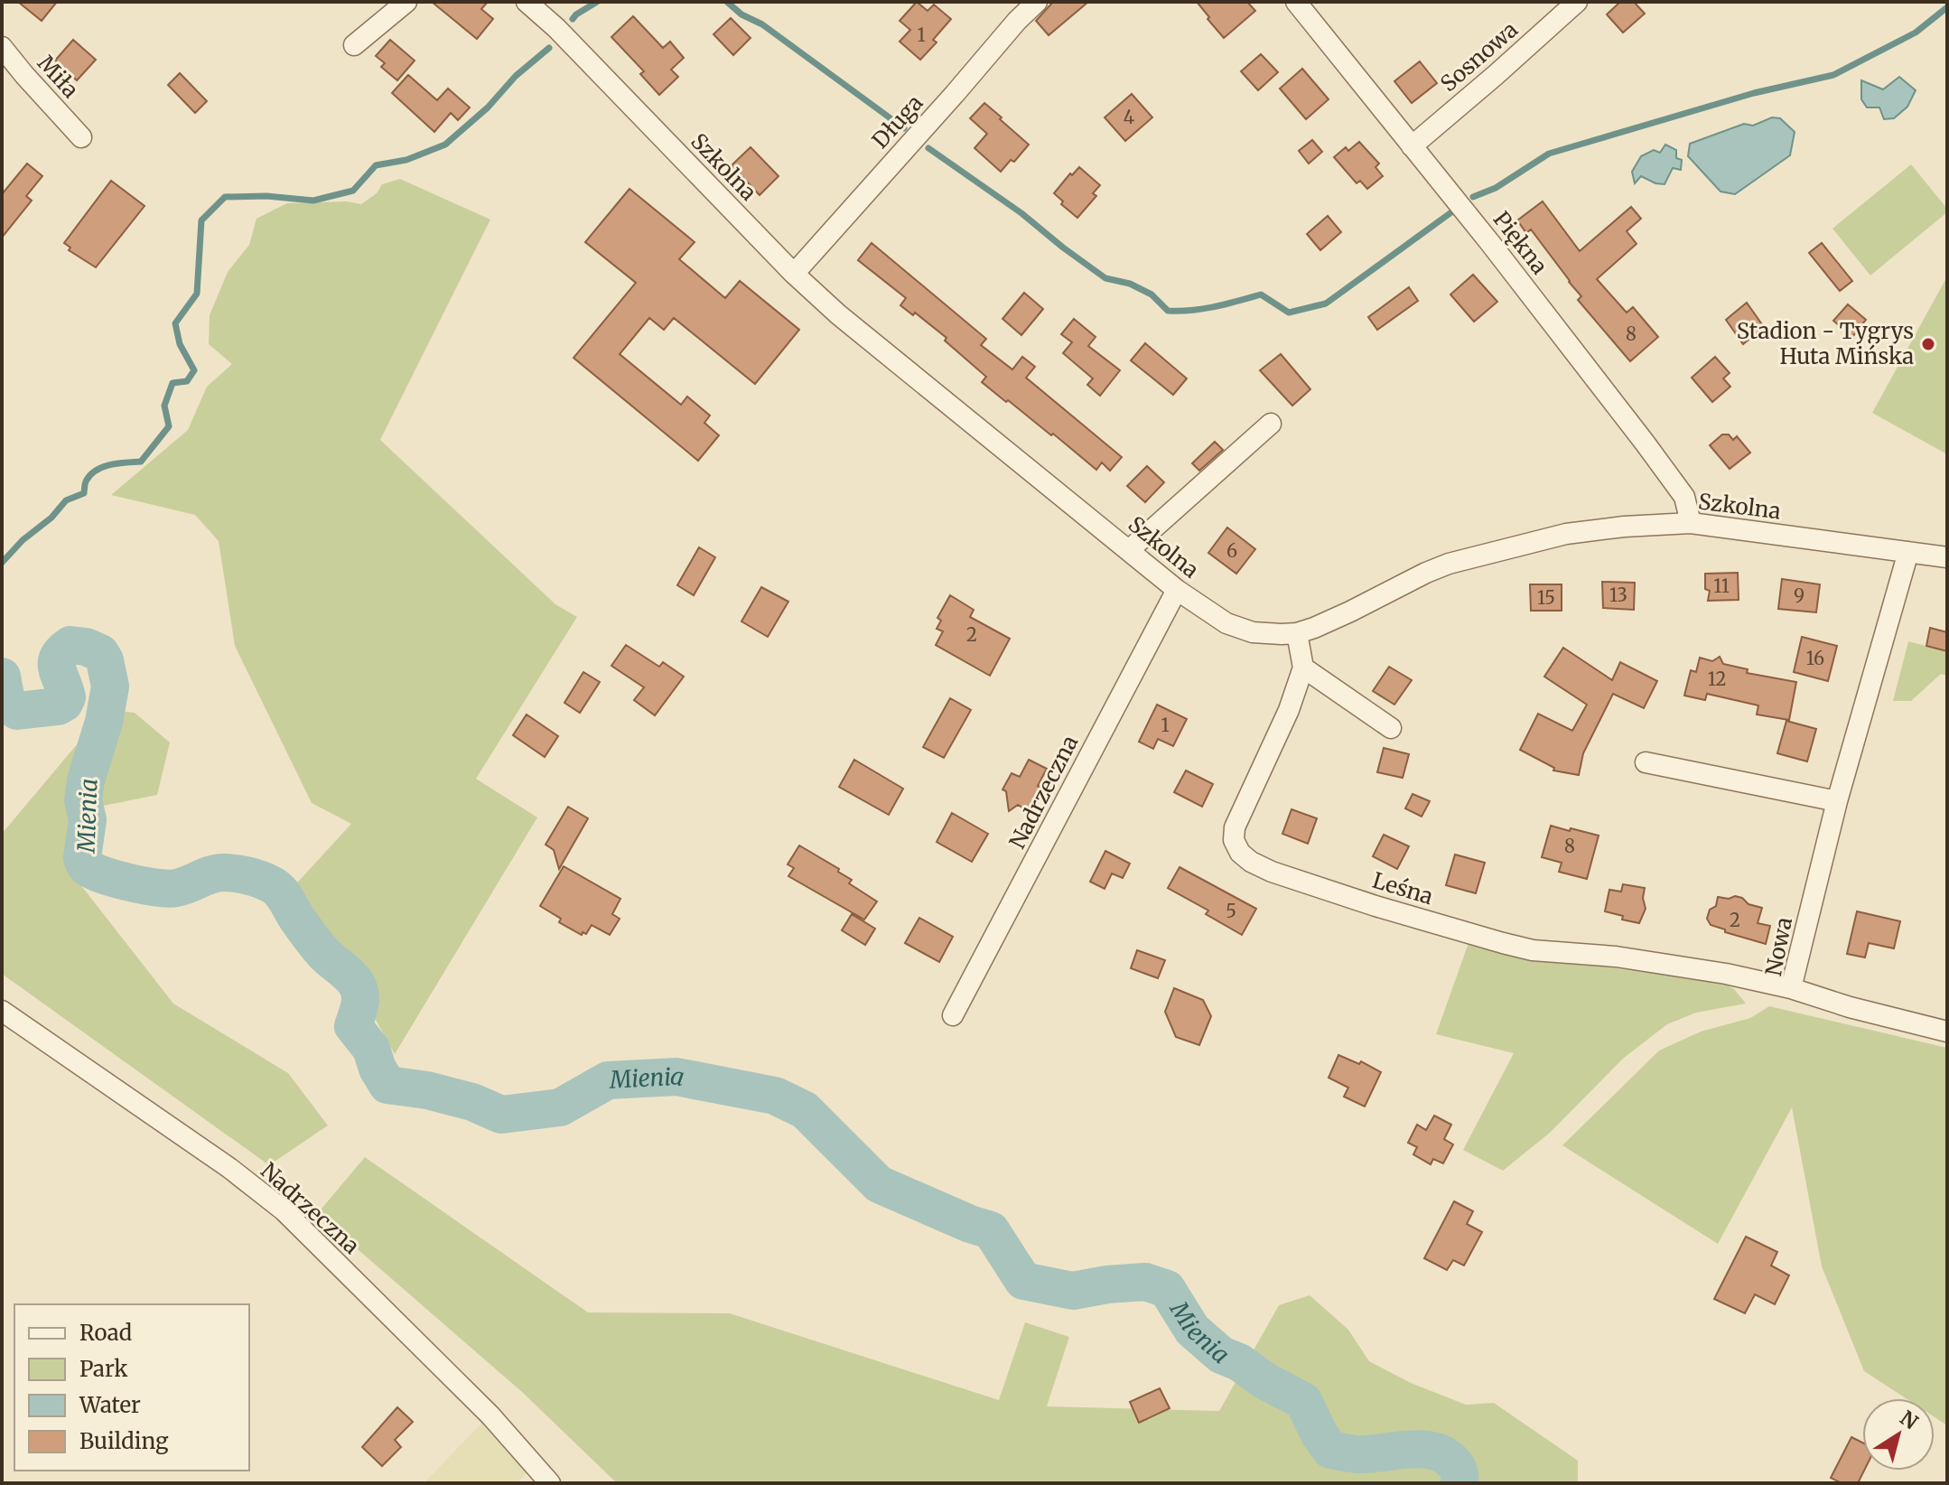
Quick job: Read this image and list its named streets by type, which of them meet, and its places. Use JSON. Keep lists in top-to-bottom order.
{
  "streets": {
    "street": [
      "Sosnowa",
      "Miła",
      "Długa",
      "Szkolna",
      "Piękna",
      "Nadrzeczna",
      "Leśna",
      "Nowa"
    ]
  },
  "crossings": [
    ["Sosnowa", "Piękna"],
    ["Długa", "Szkolna"],
    ["Szkolna", "Piękna"],
    ["Szkolna", "Nadrzeczna"],
    ["Szkolna", "Leśna"],
    ["Szkolna", "Nowa"],
    ["Leśna", "Nowa"]
  ],
  "water": ["Mienia"],
  "places": ["Stadion - Tygrys Huta Mińska"],
  "house_numbers": [
    "1",
    "4",
    "8",
    "6",
    "11",
    "13",
    "9",
    "15",
    "2",
    "16",
    "12",
    "1",
    "8",
    "5",
    "2"
  ],
  "legend": [
    "Road",
    "Park",
    "Water",
    "Building"
  ],
  "north": "top right"
}
